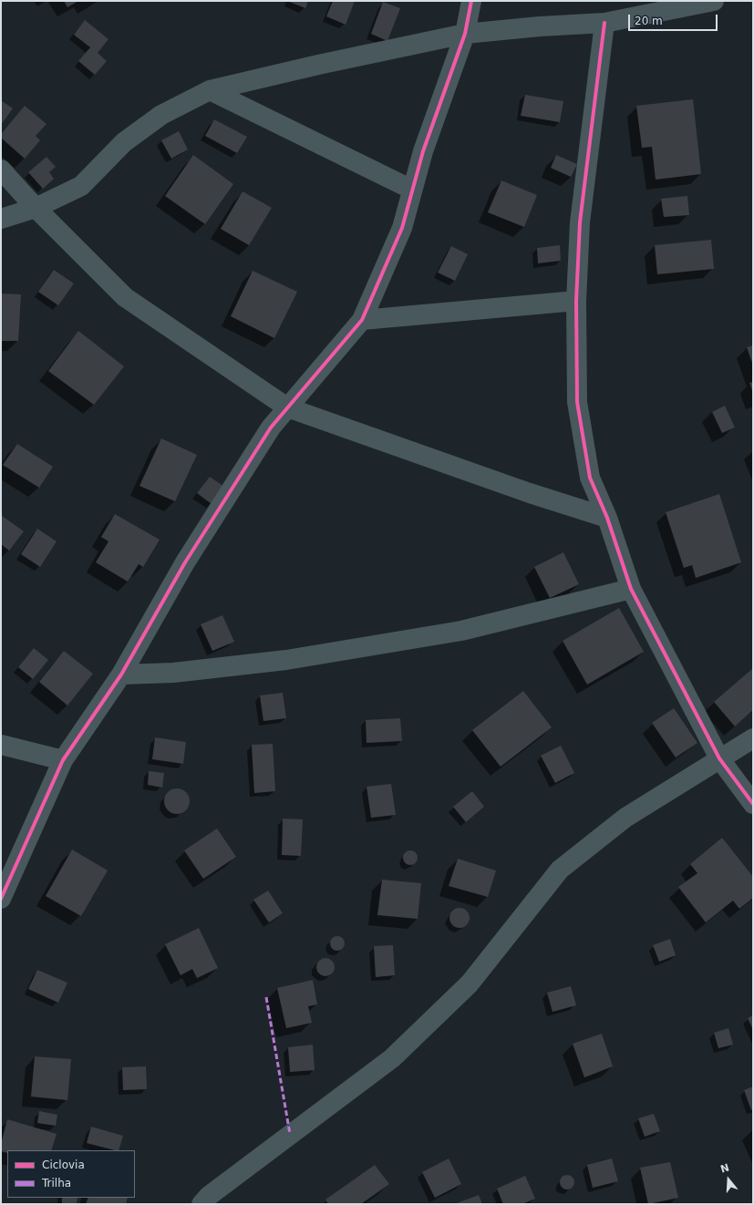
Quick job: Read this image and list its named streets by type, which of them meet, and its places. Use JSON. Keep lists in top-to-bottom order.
{
  "legend": ["Ciclovia", "Trilha"],
  "scale_bar": "20 m",
  "north": "top"
}
